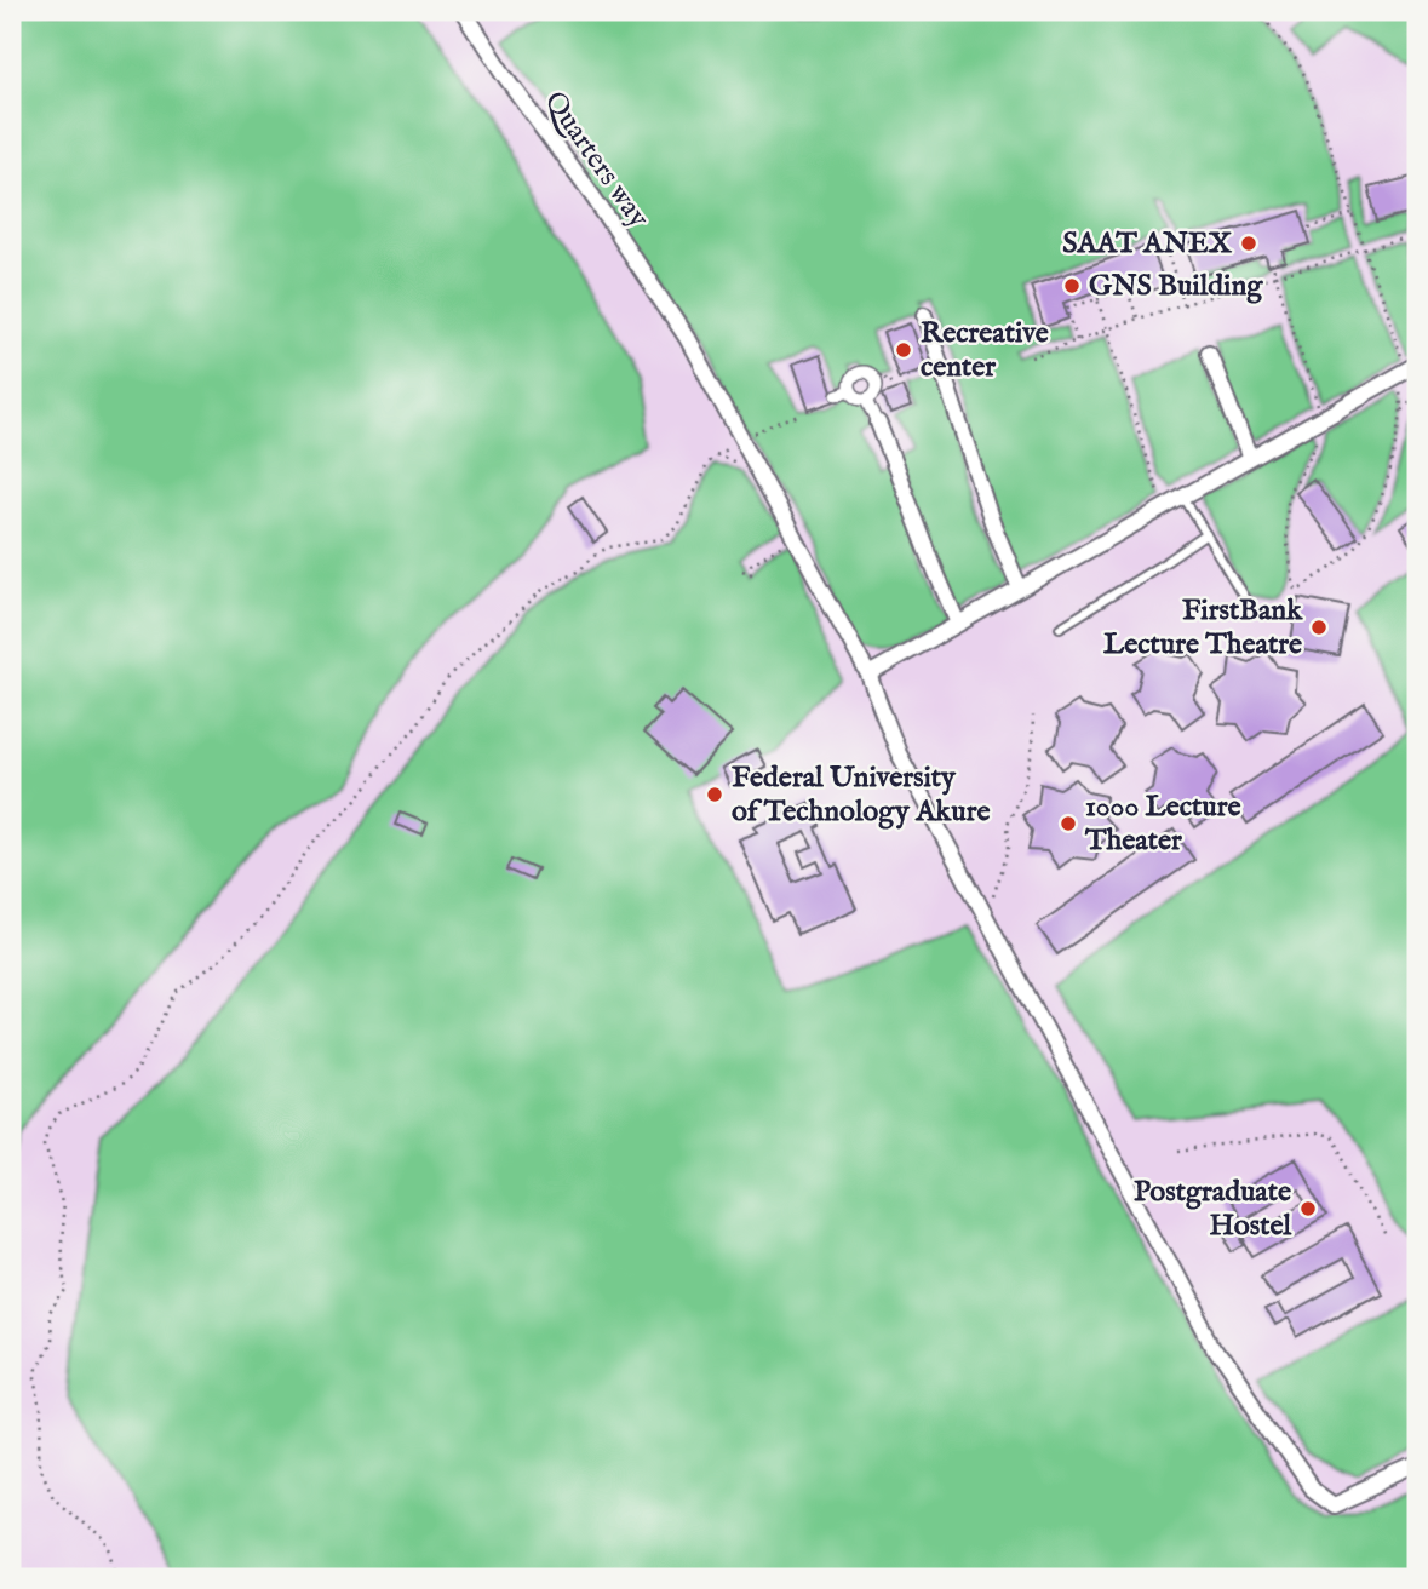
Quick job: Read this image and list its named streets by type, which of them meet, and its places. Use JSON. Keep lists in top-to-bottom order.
{
  "streets": {
    "street": ["Quarters way"]
  },
  "places": [
    "SAAT ANEX",
    "GNS Building",
    "Recreative center",
    "FirstBank Lecture Theatre",
    "Federal University of Technology Akure",
    "1000 Lecture Theater",
    "Postgraduate Hostel"
  ]
}
